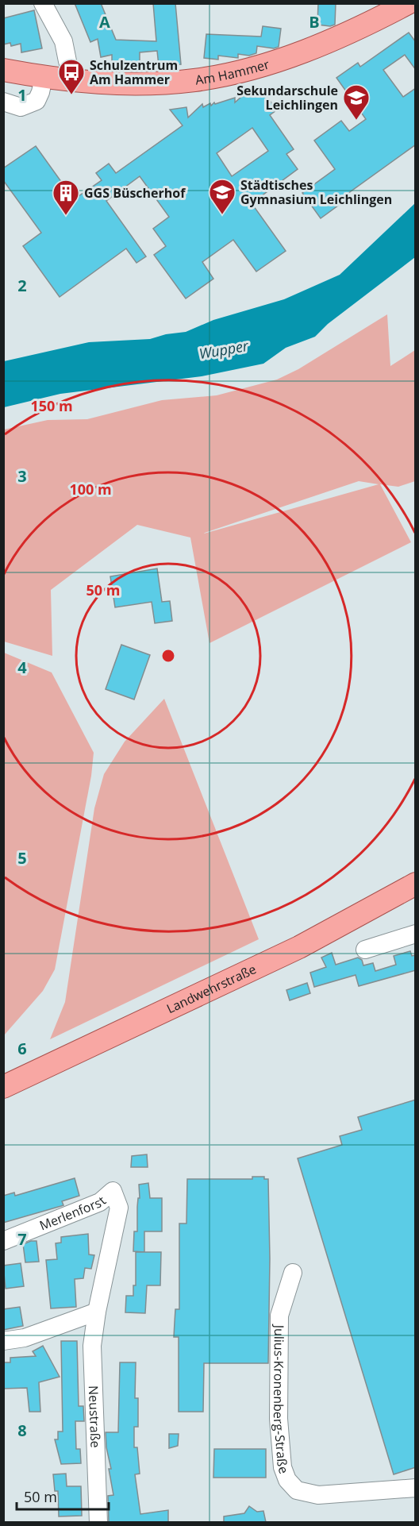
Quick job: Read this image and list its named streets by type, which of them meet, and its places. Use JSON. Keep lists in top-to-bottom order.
{
  "streets": {
    "main road": ["Am Hammer", "Landwehrstraße"],
    "street": ["Merlenforst", "Julius-Kronenberg-Straße", "Neustraße"]
  },
  "crossings": [
    ["Merlenforst", "Neustraße"]
  ],
  "water": ["Wupper"],
  "places": {
    "bus stop": ["Schulzentrum Am Hammer"],
    "school or university": ["Sekundarschule Leichlingen", "Städtisches Gymnasium Leichlingen"],
    "building": ["GGS Büscherhof"]
  },
  "scale_bar": "50 m",
  "grid": {
    "columns": ["A", "B"],
    "rows": [
      "1",
      "2",
      "3",
      "4",
      "5",
      "6",
      "7",
      "8"
    ]
  },
  "rings": ["150 m", "100 m", "50 m"]
}
